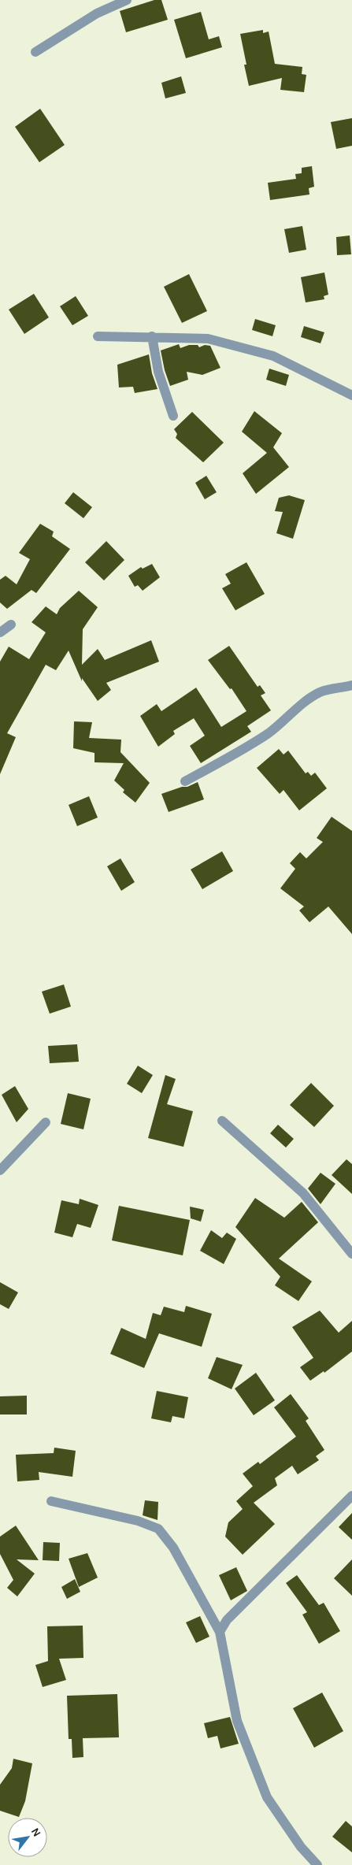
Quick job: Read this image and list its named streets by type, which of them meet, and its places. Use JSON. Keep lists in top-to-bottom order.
{
  "north": "top right"
}
